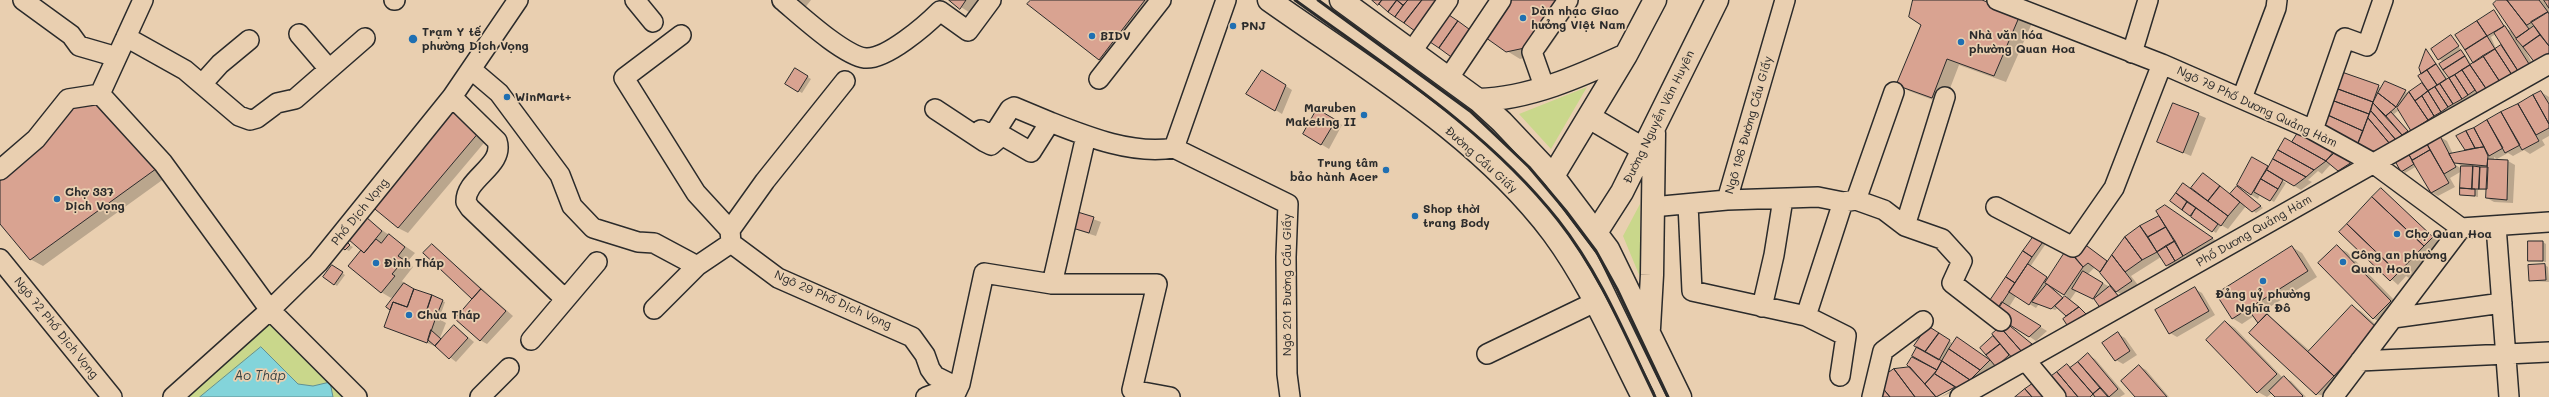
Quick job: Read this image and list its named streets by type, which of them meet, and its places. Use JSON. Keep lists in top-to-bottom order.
{
  "streets": {
    "main road": ["Đường Nguyễn Văn Huyên", "Đường Cầu Giấy"],
    "street": [
      "Ngõ 79 Phố Dương Quảng Hàm",
      "Ngõ 196 Đường Cầu Giấy",
      "Phố Dịch Vọng",
      "Phố Dương Quảng Hàm",
      "Ngõ 201 Đường Cầu Giấy",
      "Ngõ 29 Phố Dịch Vọng",
      "Ngõ 72 Phố Dịch Vọng"
    ]
  },
  "crossings": [
    ["Ngõ 79 Phố Dương Quảng Hàm", "Phố Dương Quảng Hàm"]
  ],
  "water": ["Ao Tháp"],
  "places": [
    "Dàn nhạc Giao hưởng Việt Nam",
    "PNJ",
    "BIDV",
    "Trạm Y tế phường Dịch Vọng",
    "Nhà văn hóa phường Quan Hoa",
    "WinMart+",
    "Maruben Maketing II",
    "Trung tâm bảo hành Acer",
    "Chợ 337 Dịch Vọng",
    "Shop thời trang Body",
    "Chợ Quan Hoa",
    "Công an phường Quan Hoa",
    "Đình Tháp",
    "Đảng uỷ phường Nghĩa Đô",
    "Chùa Tháp"
  ]
}
